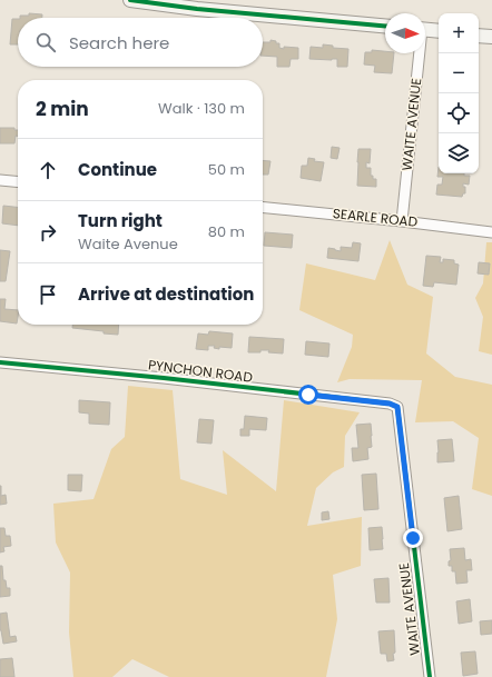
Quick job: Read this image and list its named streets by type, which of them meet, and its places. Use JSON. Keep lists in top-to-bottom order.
{
  "streets": {
    "street": ["WAITE AVENUE", "SEARLE ROAD", "PYNCHON ROAD"]
  },
  "crossings": [
    ["WAITE AVENUE", "SEARLE ROAD"],
    ["WAITE AVENUE", "PYNCHON ROAD"]
  ],
  "north": "right",
  "page": {
    "map_buttons": ["+", "−"],
    "search": "Search here",
    "heading": ["2 min", "Walk · 130 m"],
    "list": [
      ["Continue", "50 m"],
      ["Turn right", "Waite Avenue", "80 m"],
      "Arrive at destination"
    ]
  }
}
